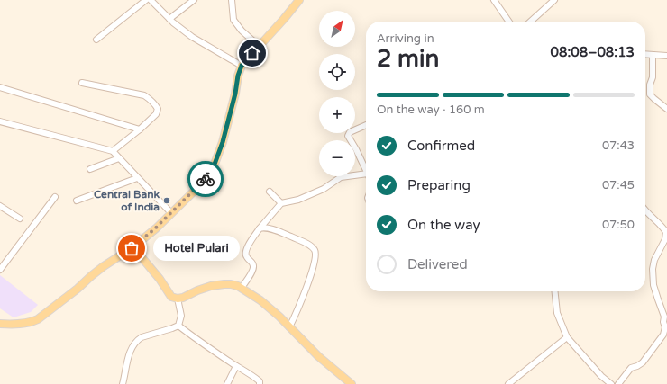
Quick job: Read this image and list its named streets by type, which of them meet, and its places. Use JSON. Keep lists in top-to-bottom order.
{
  "places": ["Central Bank of India", "Hotel Pulari"],
  "north": "top right",
  "page": {
    "map_buttons": ["+", "−"],
    "heading": ["2 min", "Arriving in", "08:08–08:13"],
    "bar": "On the way · 160 m",
    "list": [
      ["Confirmed", "07:43"],
      ["Preparing", "07:45"],
      ["On the way", "07:50"],
      "Delivered"
    ],
    "bubble": "Hotel Pulari"
  }
}
